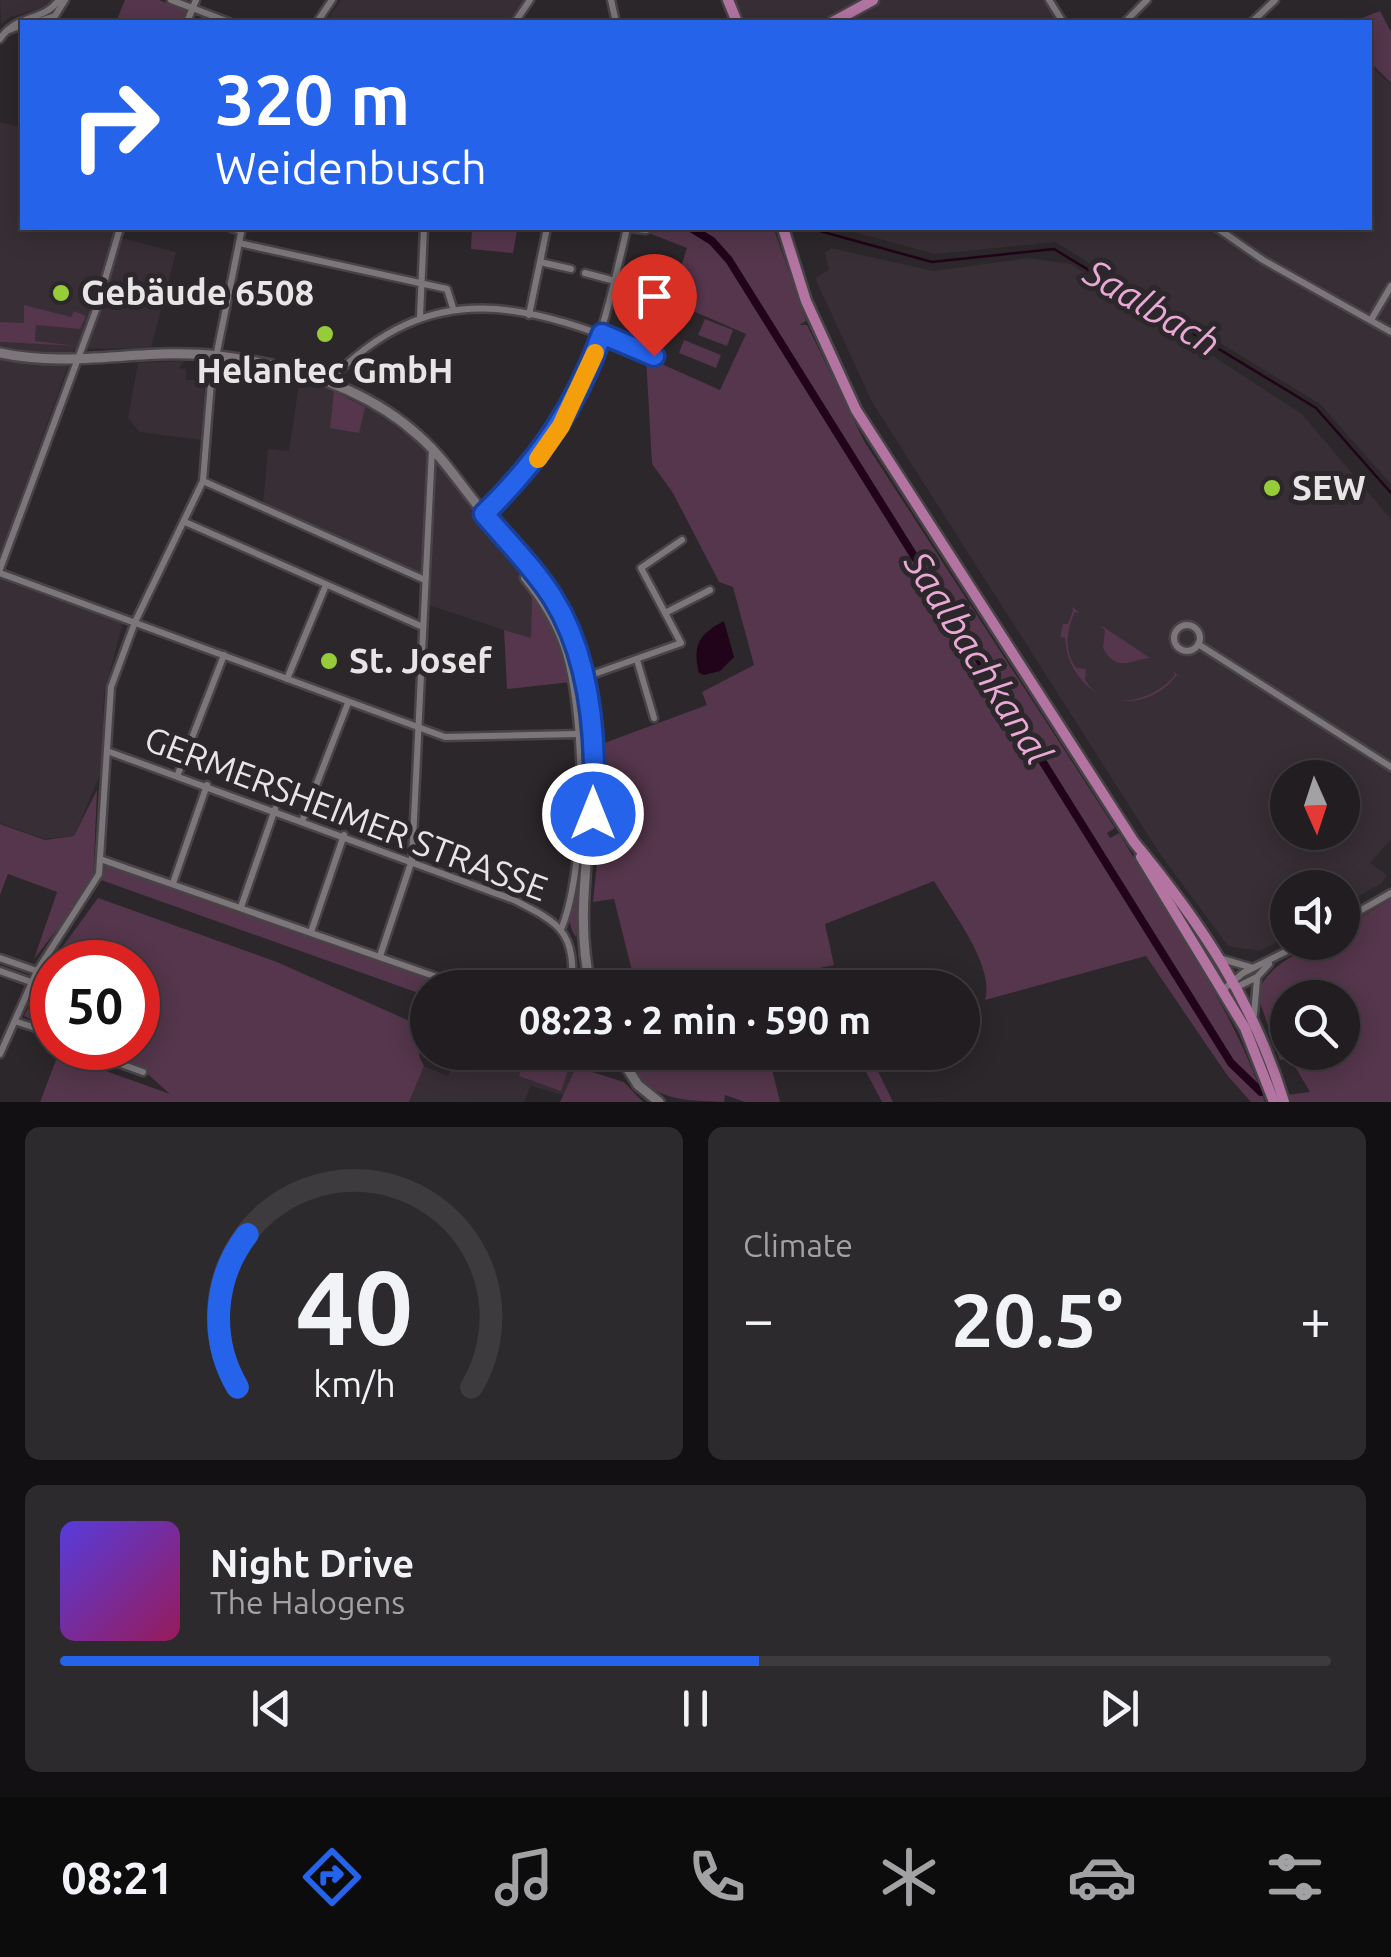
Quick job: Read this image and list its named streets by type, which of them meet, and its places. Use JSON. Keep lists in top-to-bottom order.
{
  "streets": {
    "street": ["GERMERSHEIMER STRASSE"]
  },
  "water": ["Saalbach", "Saalbachkanal"],
  "places": [
    "Gebäude 6508",
    "Helantec GmbH",
    "SEW",
    "St. Josef"
  ],
  "north": "bottom",
  "page": {
    "turn": ["320 m", "Weidenbusch"],
    "limit": "50",
    "trip": "08:23 · 2 min · 590 m",
    "tile": "Climate",
    "heat": ["−", "20.5°", "+"],
    "song": ["Night Drive", "The Halogens"],
    "tabs": "08:21",
    "gauge": ["40", "km/h"]
  }
}
